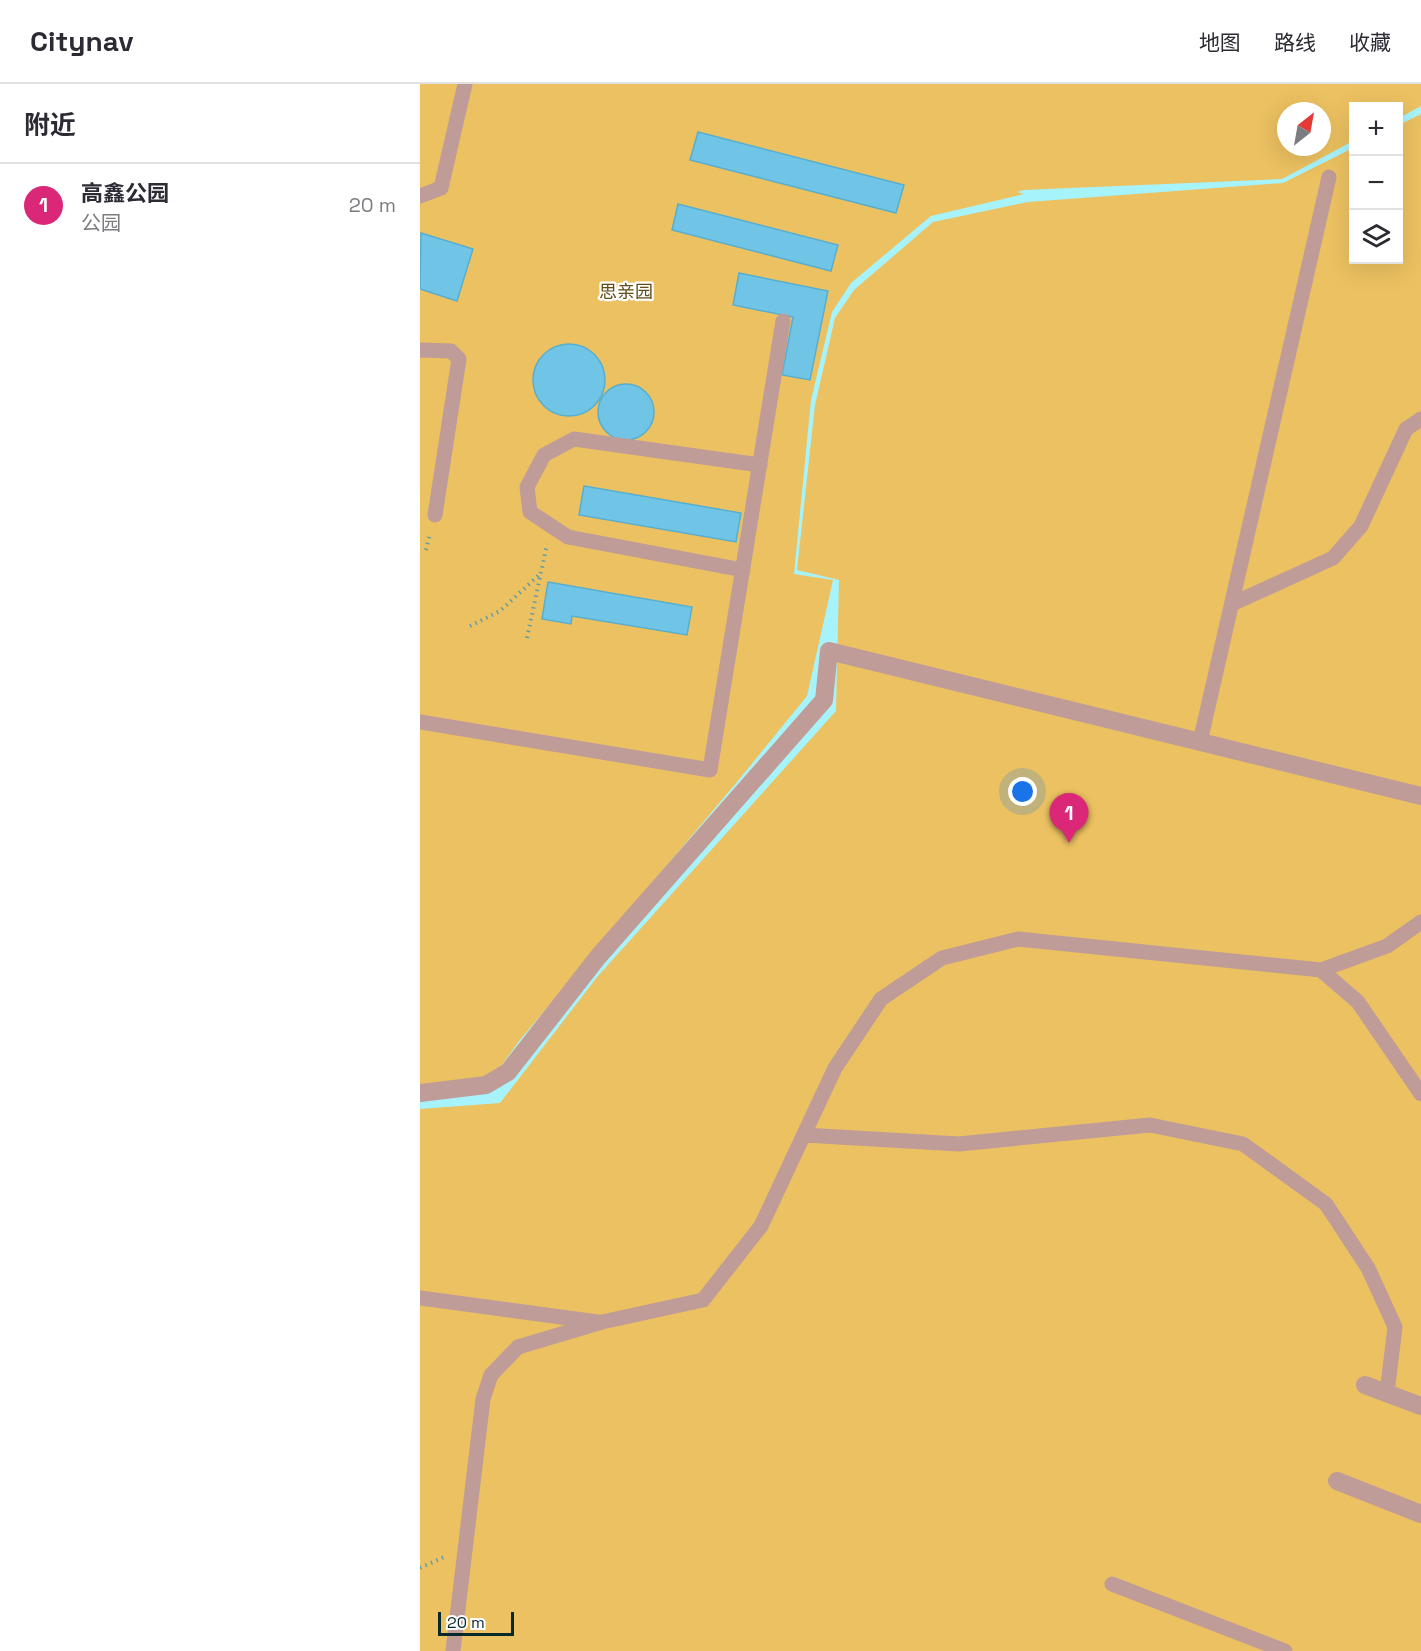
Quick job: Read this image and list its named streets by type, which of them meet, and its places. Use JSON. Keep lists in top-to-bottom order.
{
  "parks": ["思亲园"],
  "scale_bar": "20 m",
  "north": "top right",
  "page": {
    "header": "Citynav",
    "nav": ["地图", "路线", "收藏"],
    "heading": "附近",
    "map_buttons": ["+", "−"],
    "list": [
      {
        "mark": "1",
        "name": "高鑫公园",
        "note": "公园",
        "value": "20 m"
      }
    ],
    "pins": "1",
    "scale": "20 m"
  }
}
